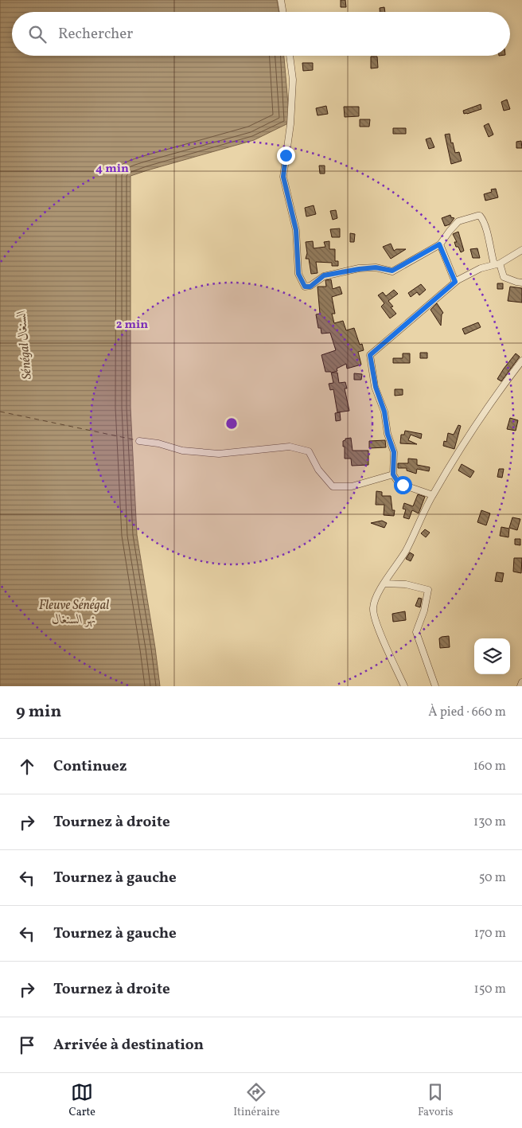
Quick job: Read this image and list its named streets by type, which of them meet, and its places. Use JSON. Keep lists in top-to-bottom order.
{
  "water": ["Sénégal السنغال", "Fleuve Sénégal نهر السنغال"],
  "page": {
    "search": "Rechercher",
    "heading": ["9 min", "À pied · 660 m"],
    "list": [
      ["Continuez", "160 m"],
      ["Tournez à droite", "130 m"],
      ["Tournez à gauche", "50 m"],
      ["Tournez à gauche", "170 m"],
      ["Tournez à droite", "150 m"],
      "Arrivée à destination"
    ],
    "nav": ["Carte", "Itinéraire", "Favoris"]
  },
  "rings": ["4 min", "2 min"]
}
